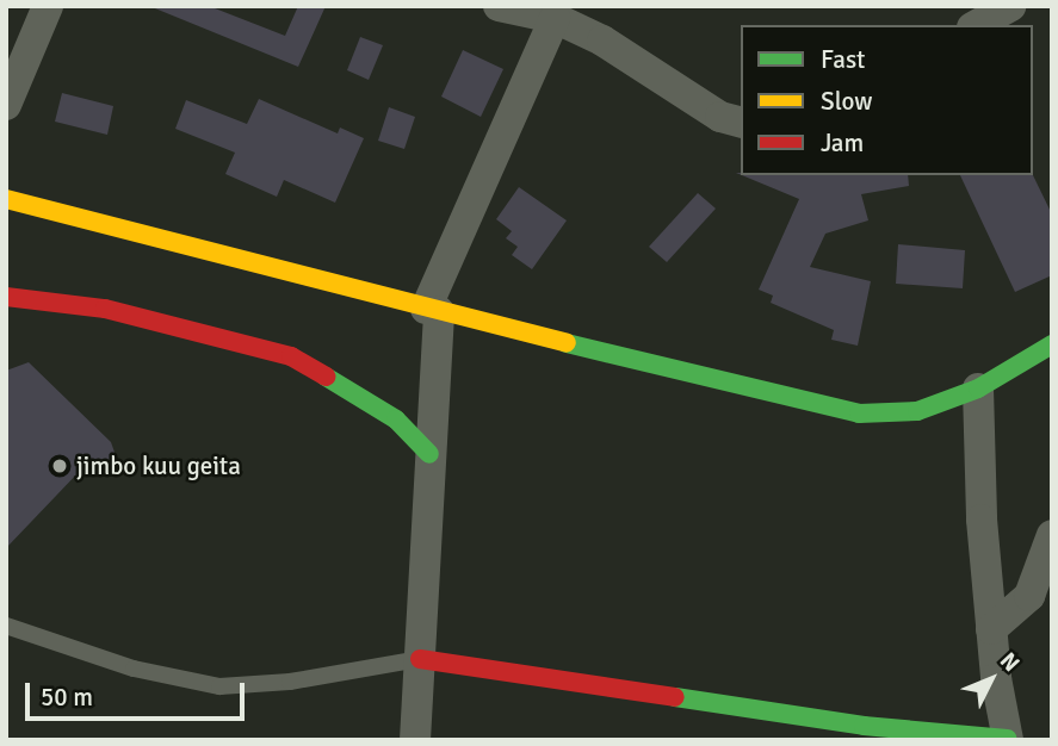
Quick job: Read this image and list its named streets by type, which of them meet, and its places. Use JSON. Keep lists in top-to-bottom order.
{
  "places": ["jimbo kuu geita"],
  "legend": ["Fast", "Slow", "Jam"],
  "scale_bar": "50 m",
  "north": "top right"
}
